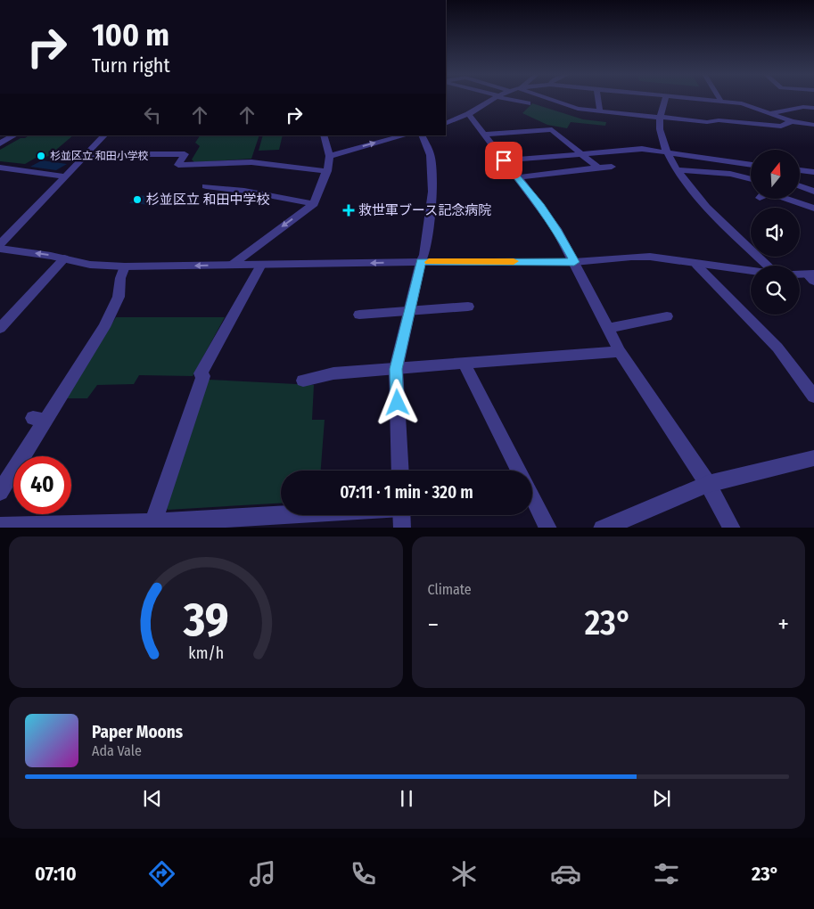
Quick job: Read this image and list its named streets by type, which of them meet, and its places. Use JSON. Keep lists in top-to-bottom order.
{
  "places": {
    "other": ["杉並区立 和田小学校", "杉並区立 和田中学校"],
    "health": ["救世軍ブース記念病院"]
  },
  "north": "top",
  "page": {
    "turn": ["100 m", "Turn right"],
    "limit": "40",
    "trip": "07:11 · 1 min · 320 m",
    "tile": "Climate",
    "heat": ["−", "23°", "+"],
    "song": ["Paper Moons", "Ada Vale"],
    "tabs": ["07:10", "23°"],
    "gauge": ["39", "km/h"]
  }
}
